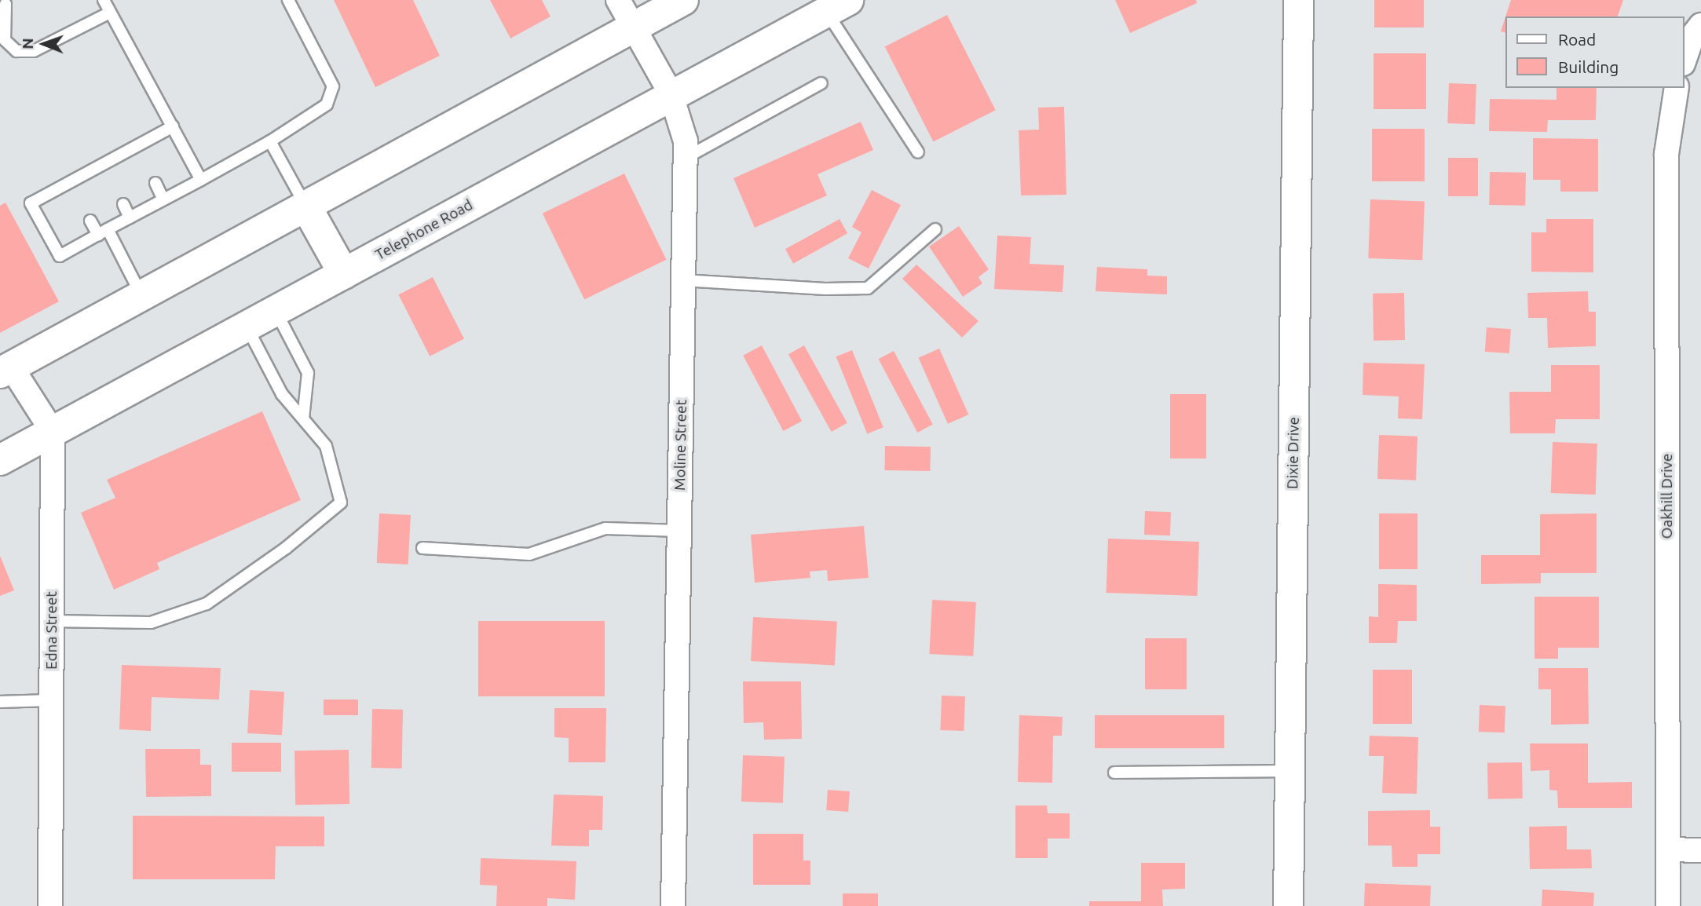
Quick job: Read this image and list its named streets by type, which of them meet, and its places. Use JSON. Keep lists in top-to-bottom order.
{
  "streets": {
    "main road": ["Telephone Road"],
    "street": [
      "Moline Street",
      "Dixie Drive",
      "Oakhill Drive",
      "Edna Street"
    ]
  },
  "crossings": [
    ["Telephone Road", "Moline Street"],
    ["Telephone Road", "Edna Street"]
  ],
  "legend": ["Road", "Building"],
  "north": "left"
}
